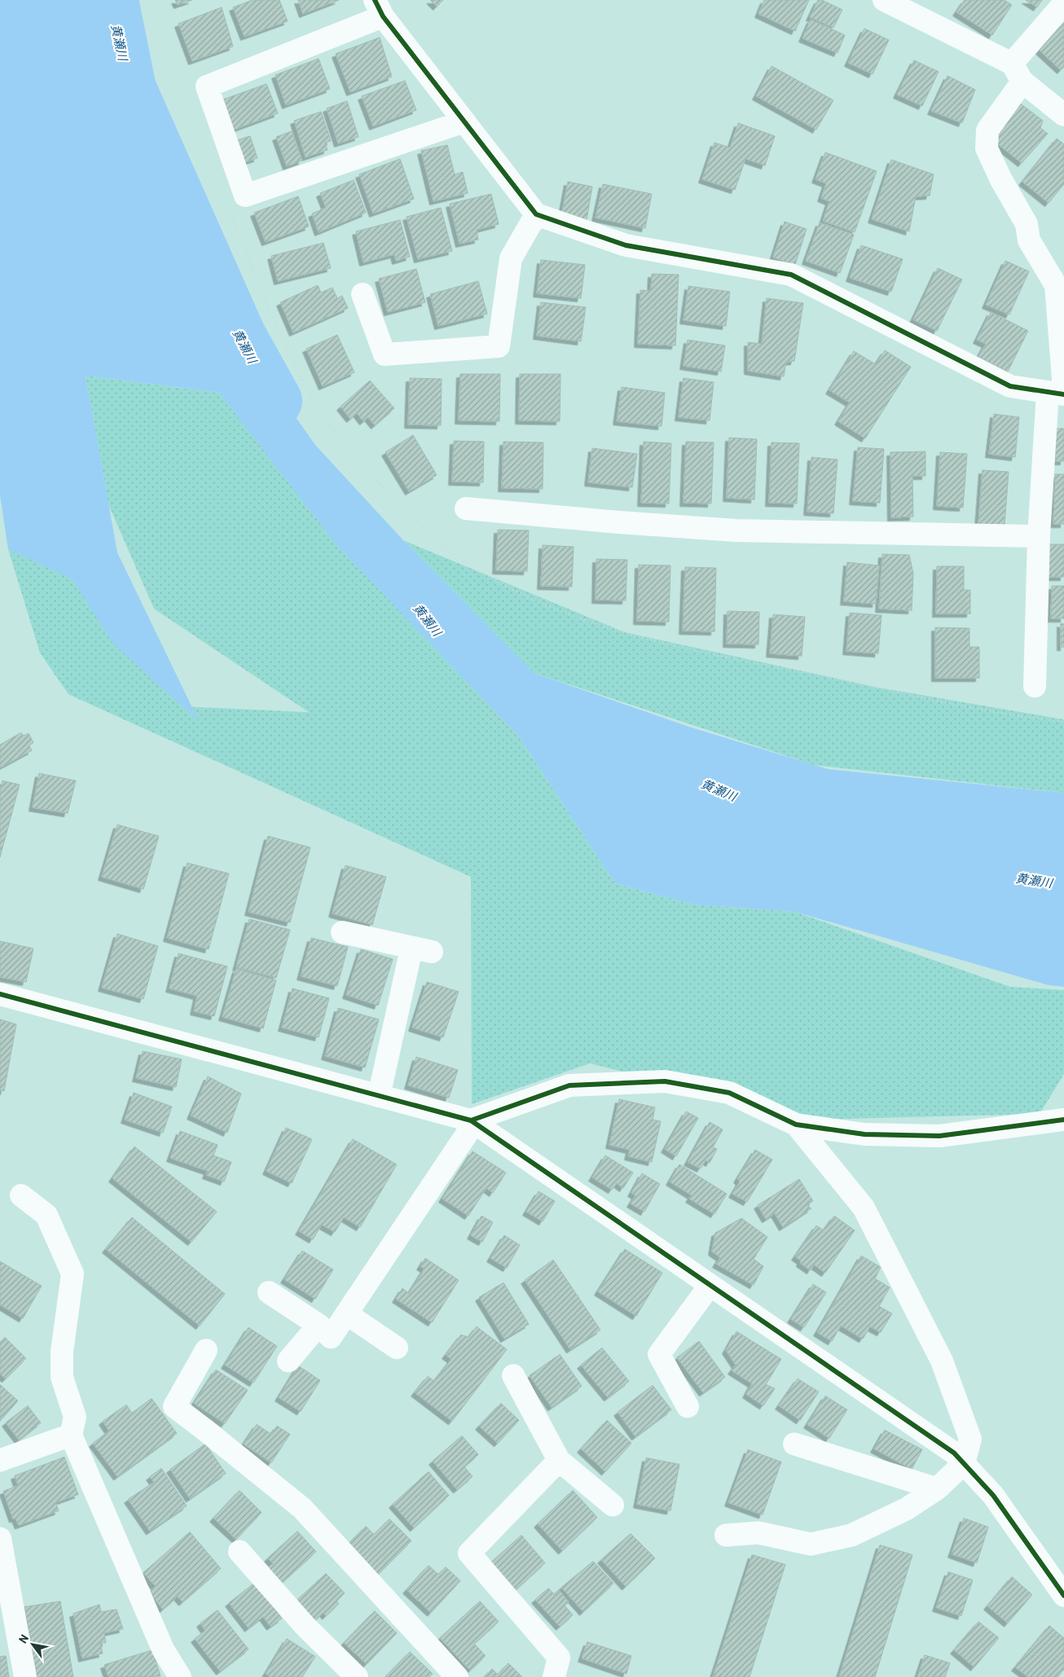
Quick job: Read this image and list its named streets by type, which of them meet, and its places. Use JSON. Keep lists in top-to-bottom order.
{
  "water": ["黄瀬川"],
  "north": "top left"
}
